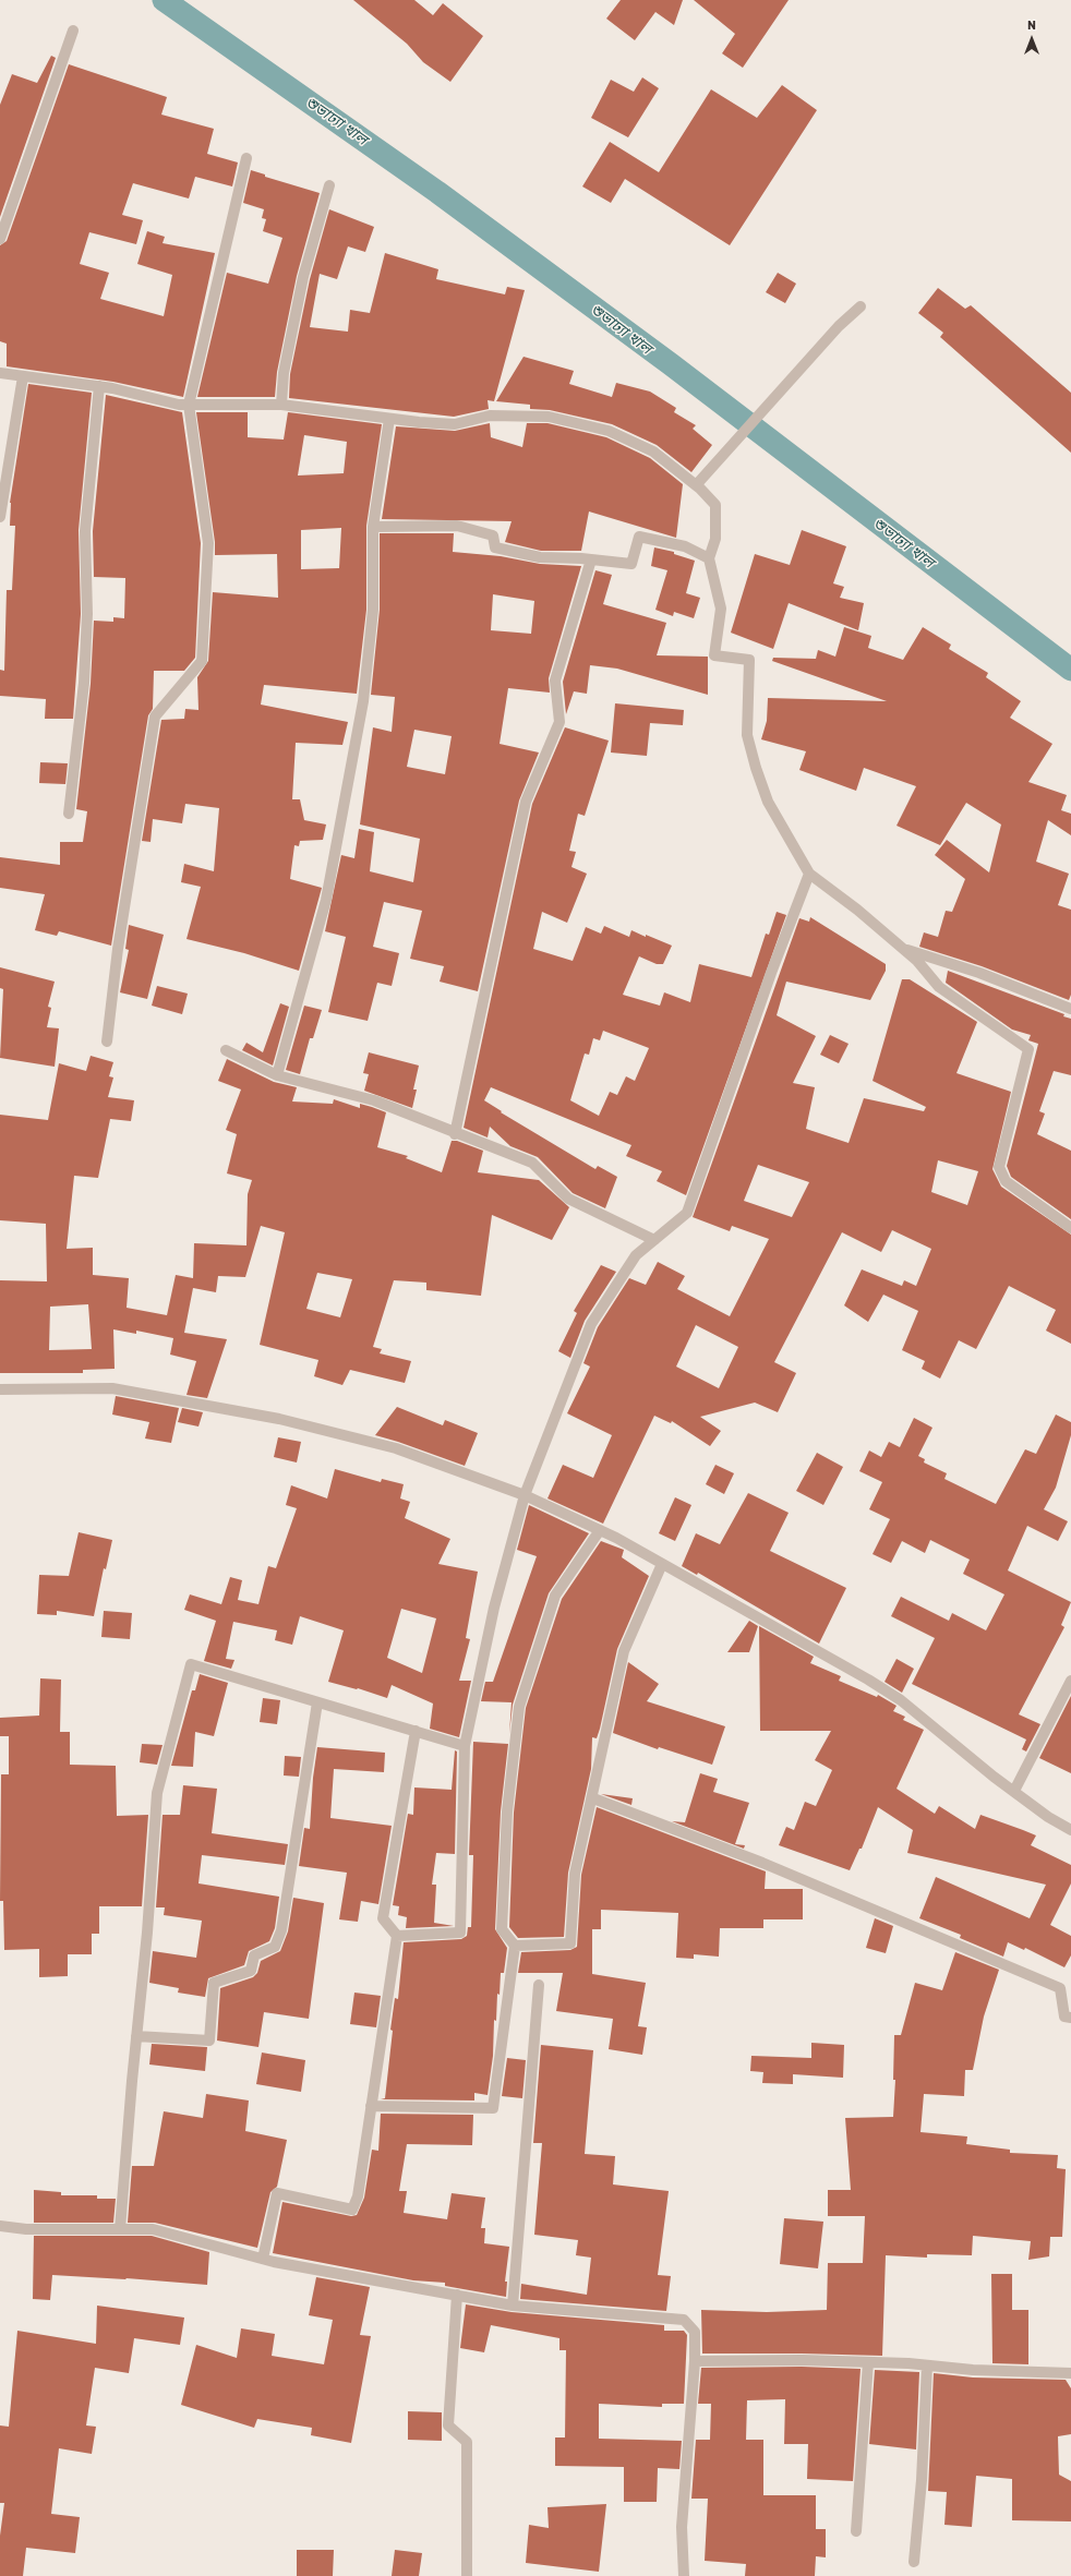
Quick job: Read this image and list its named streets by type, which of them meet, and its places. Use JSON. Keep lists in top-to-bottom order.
{
  "water": ["শুভাঢ্যা খাল"],
  "north": "top"
}
